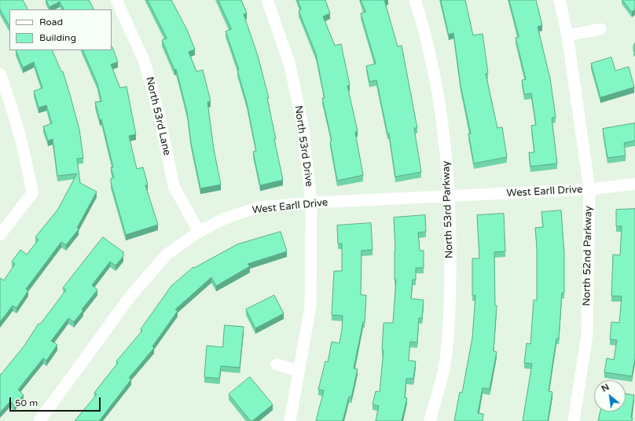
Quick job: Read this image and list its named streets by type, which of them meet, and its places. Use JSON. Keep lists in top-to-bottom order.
{
  "streets": {
    "street": [
      "North 53rd Lane",
      "North 53rd Drive",
      "West Earll Drive",
      "North 53rd Parkway",
      "North 52nd Parkway"
    ]
  },
  "crossings": [
    ["North 53rd Lane", "West Earll Drive"],
    ["North 53rd Drive", "West Earll Drive"],
    ["West Earll Drive", "North 53rd Parkway"],
    ["West Earll Drive", "North 52nd Parkway"]
  ],
  "legend": ["Road", "Building"],
  "scale_bar": "50 m",
  "north": "top left"
}
